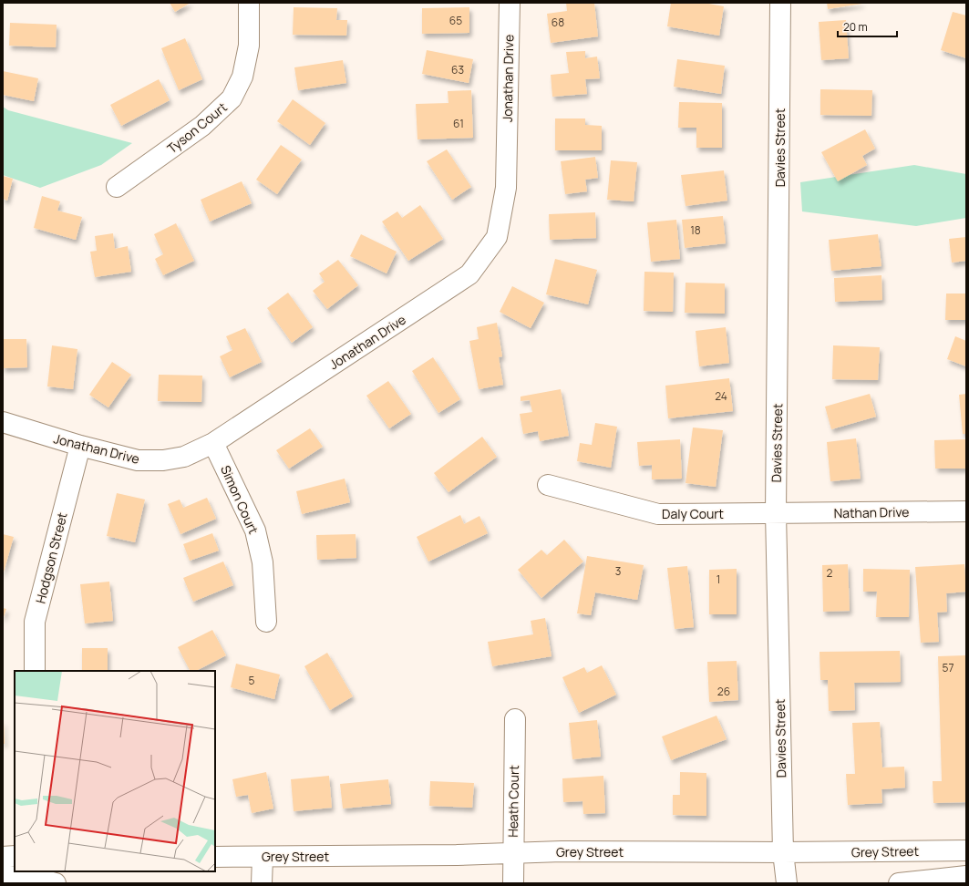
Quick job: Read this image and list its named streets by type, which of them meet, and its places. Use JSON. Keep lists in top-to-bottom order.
{
  "streets": {
    "street": [
      "Jonathan Drive",
      "Tyson Court",
      "Davies Street",
      "Simon Court",
      "Nathan Drive",
      "Daly Court",
      "Hodgson Street",
      "Heath Court",
      "Grey Street"
    ]
  },
  "crossings": [
    ["Jonathan Drive", "Simon Court"],
    ["Jonathan Drive", "Hodgson Street"],
    ["Davies Street", "Nathan Drive"],
    ["Davies Street", "Daly Court"],
    ["Davies Street", "Grey Street"],
    ["Nathan Drive", "Daly Court"],
    ["Heath Court", "Grey Street"]
  ],
  "house_numbers": [
    "65",
    "68",
    "63",
    "61",
    "18",
    "24",
    "3",
    "2",
    "1",
    "57",
    "5",
    "26"
  ],
  "scale_bar": "20 m"
}
